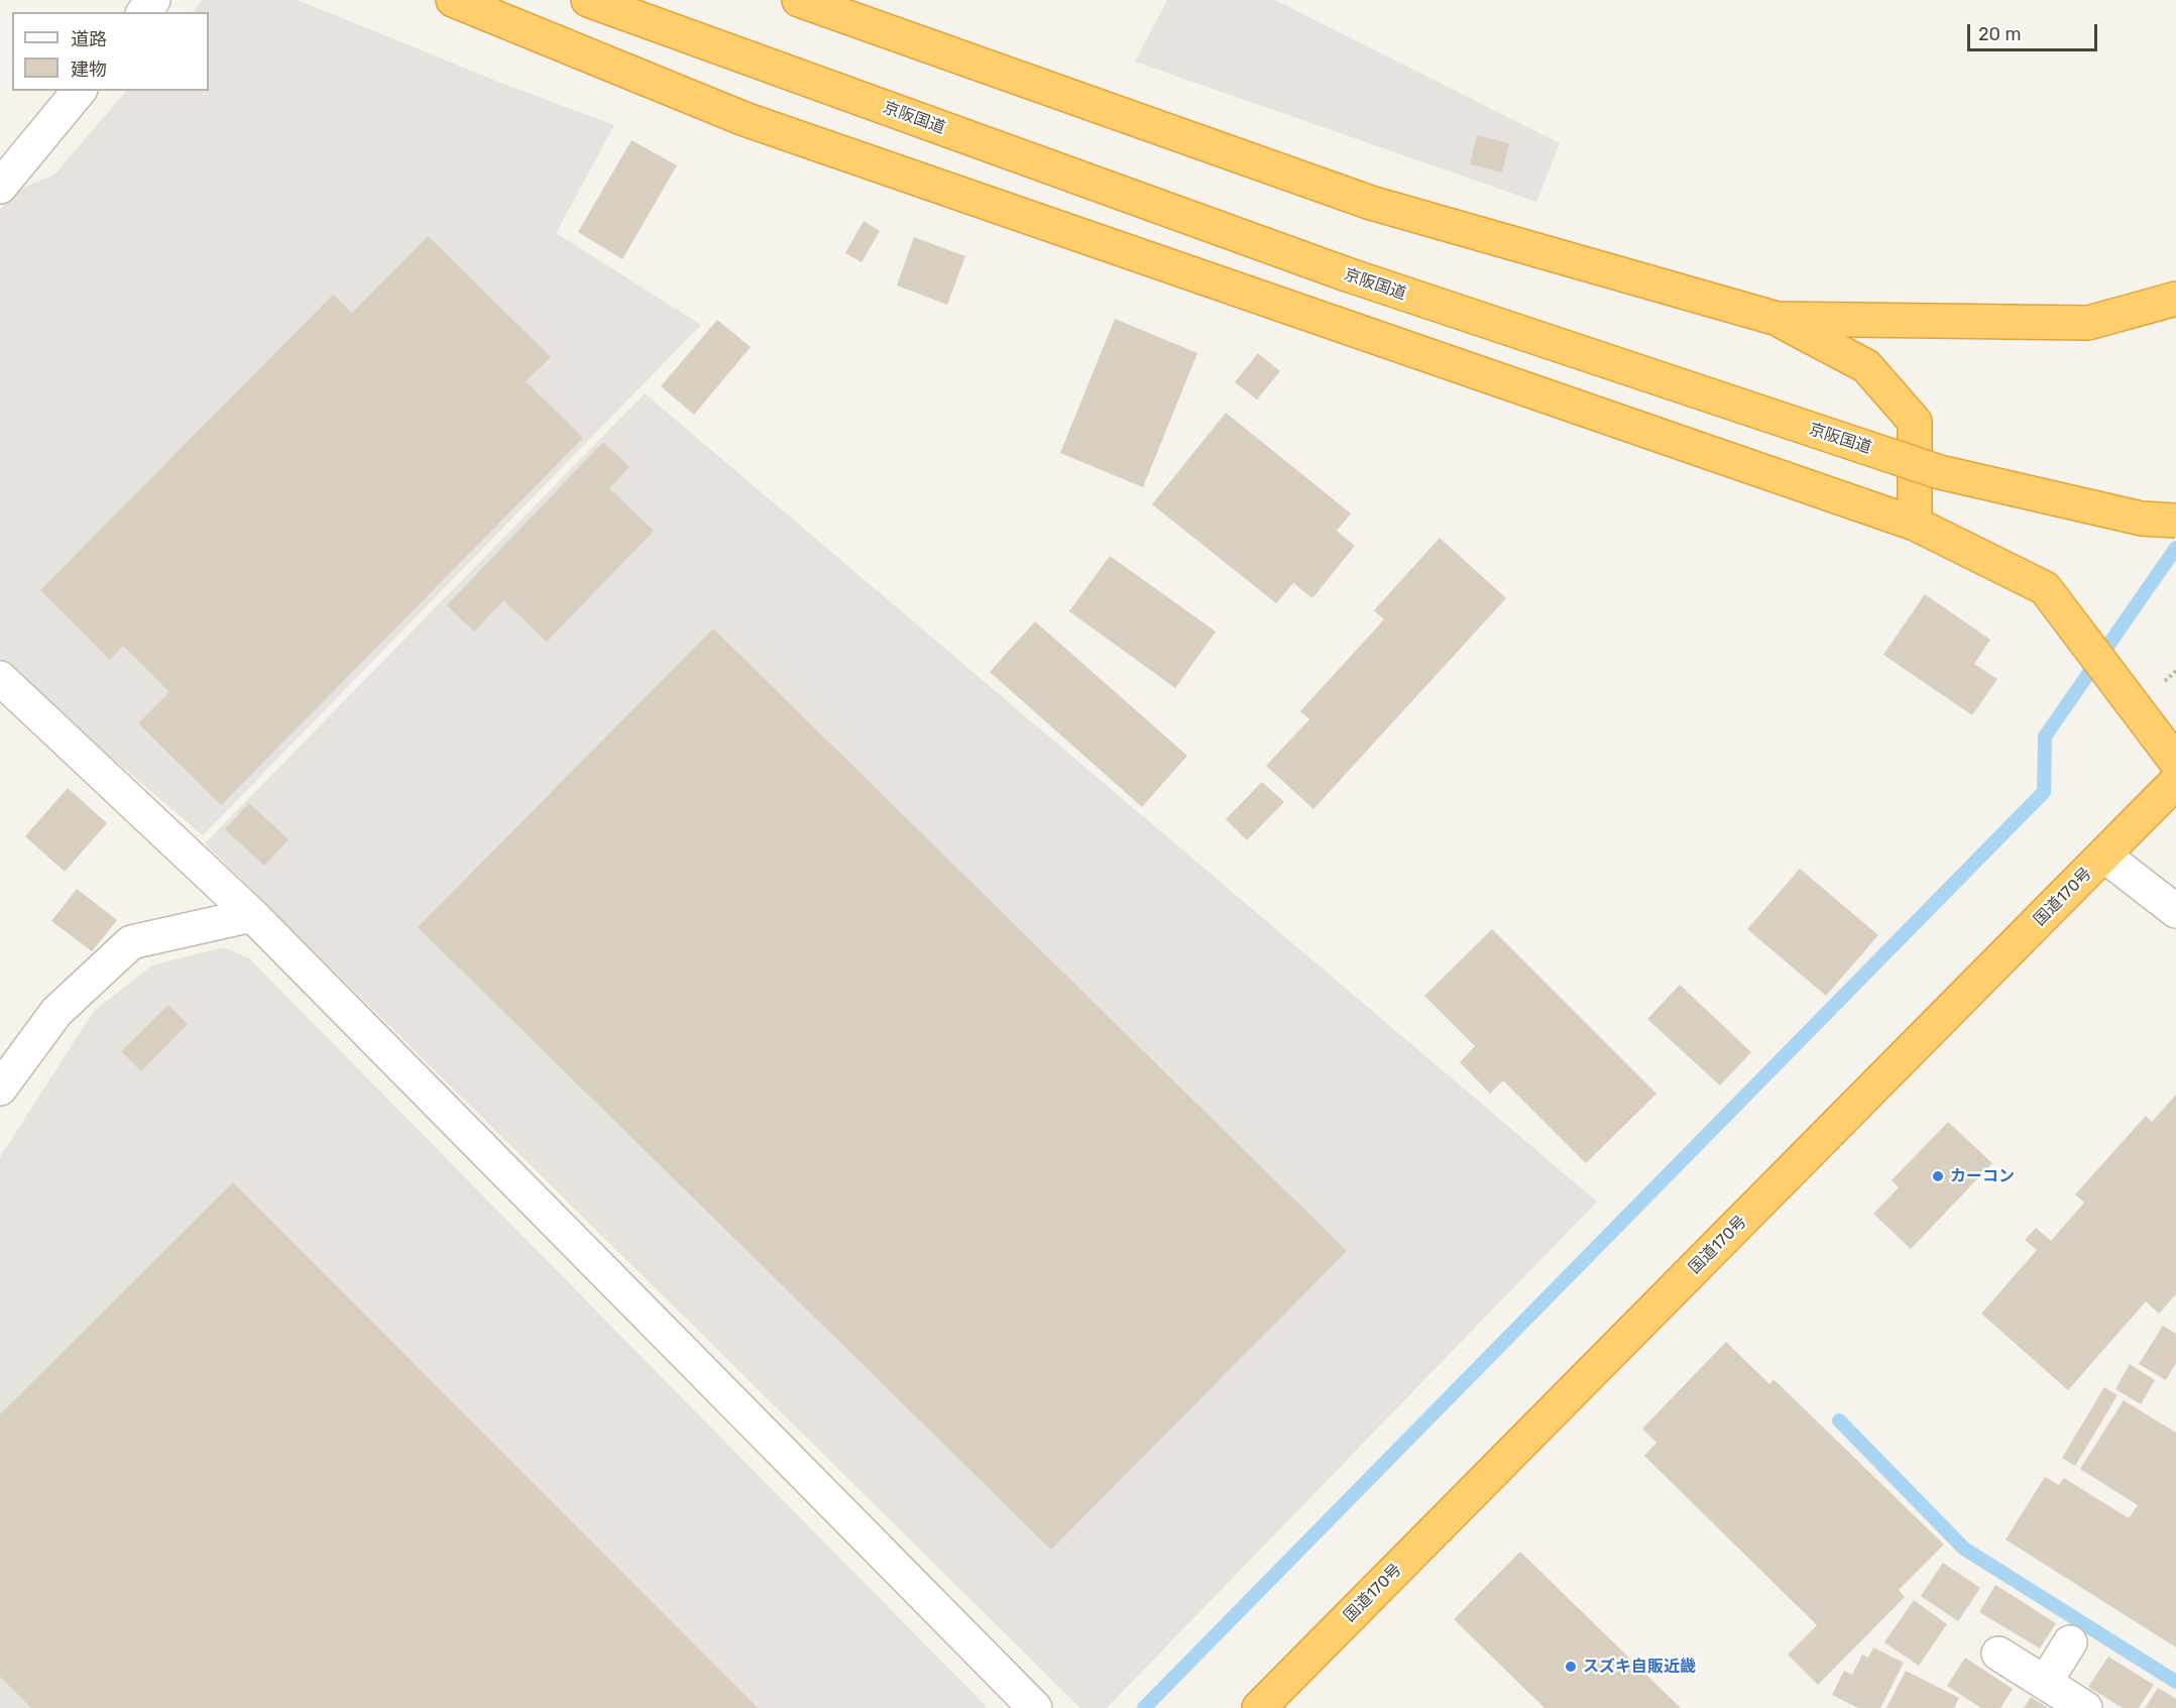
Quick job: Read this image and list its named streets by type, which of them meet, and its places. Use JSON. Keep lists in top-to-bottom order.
{
  "streets": {
    "highway": ["京阪国道", "国道170号"]
  },
  "places": ["カーコン", "スズキ自販近畿"],
  "legend": ["道路", "建物"],
  "scale_bar": "20 m"
}
